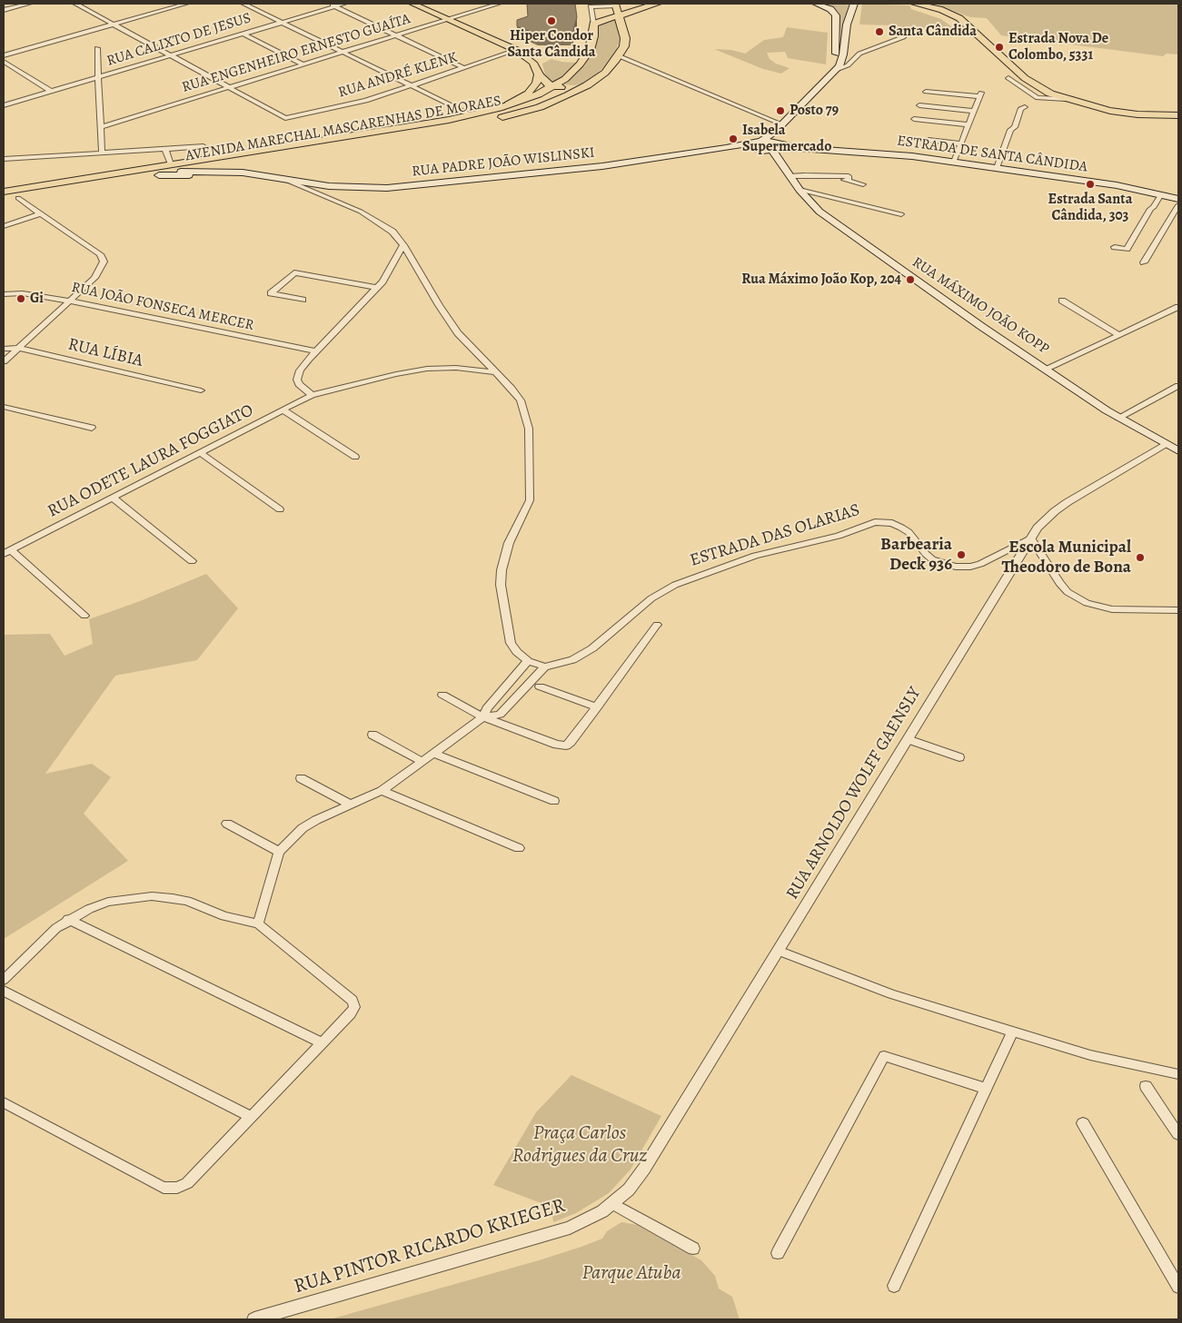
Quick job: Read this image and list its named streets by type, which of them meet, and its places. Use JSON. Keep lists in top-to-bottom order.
{
  "streets": {
    "highway": ["AVENIDA MARECHAL MASCARENHAS DE MORAES"],
    "main road": ["ESTRADA DE SANTA CÂNDIDA", "RUA PADRE JOÃO WISLINSKI", "RUA MÁXIMO JOÃO KOPP"],
    "street": [
      "RUA CALIXTO DE JESUS",
      "RUA ENGENHEIRO ERNESTO GUAÍTA",
      "RUA ANDRÉ KLENK",
      "RUA JOÃO FONSECA MERCER",
      "RUA LÍBIA",
      "RUA ODETE LAURA FOGGIATO",
      "ESTRADA DAS OLARIAS",
      "RUA ARNOLDO WOLFF GAENSLY",
      "RUA PINTOR RICARDO KRIEGER"
    ]
  },
  "crossings": [
    ["RUA ENGENHEIRO ERNESTO GUAÍTA", "RUA ANDRÉ KLENK"],
    ["ESTRADA DE SANTA CÂNDIDA", "RUA PADRE JOÃO WISLINSKI"],
    ["ESTRADA DE SANTA CÂNDIDA", "RUA MÁXIMO JOÃO KOPP"],
    ["RUA PADRE JOÃO WISLINSKI", "RUA MÁXIMO JOÃO KOPP"],
    ["RUA MÁXIMO JOÃO KOPP", "RUA ARNOLDO WOLFF GAENSLY"],
    ["ESTRADA DAS OLARIAS", "RUA ARNOLDO WOLFF GAENSLY"],
    ["RUA ARNOLDO WOLFF GAENSLY", "RUA PINTOR RICARDO KRIEGER"]
  ],
  "parks": ["Praça Carlos Rodrigues da Cruz", "Parque Atuba"],
  "places": [
    "Hiper Condor Santa Cândida",
    "Santa Cândida",
    "Estrada Nova De Colombo, 5331",
    "Posto 79",
    "Isabela Supermercado",
    "Estrada Santa Cândida, 303",
    "Rua Máximo João Kop, 204",
    "Gi",
    "Barbearia Deck 936",
    "Escola Municipal Theodoro de Bona"
  ]
}
